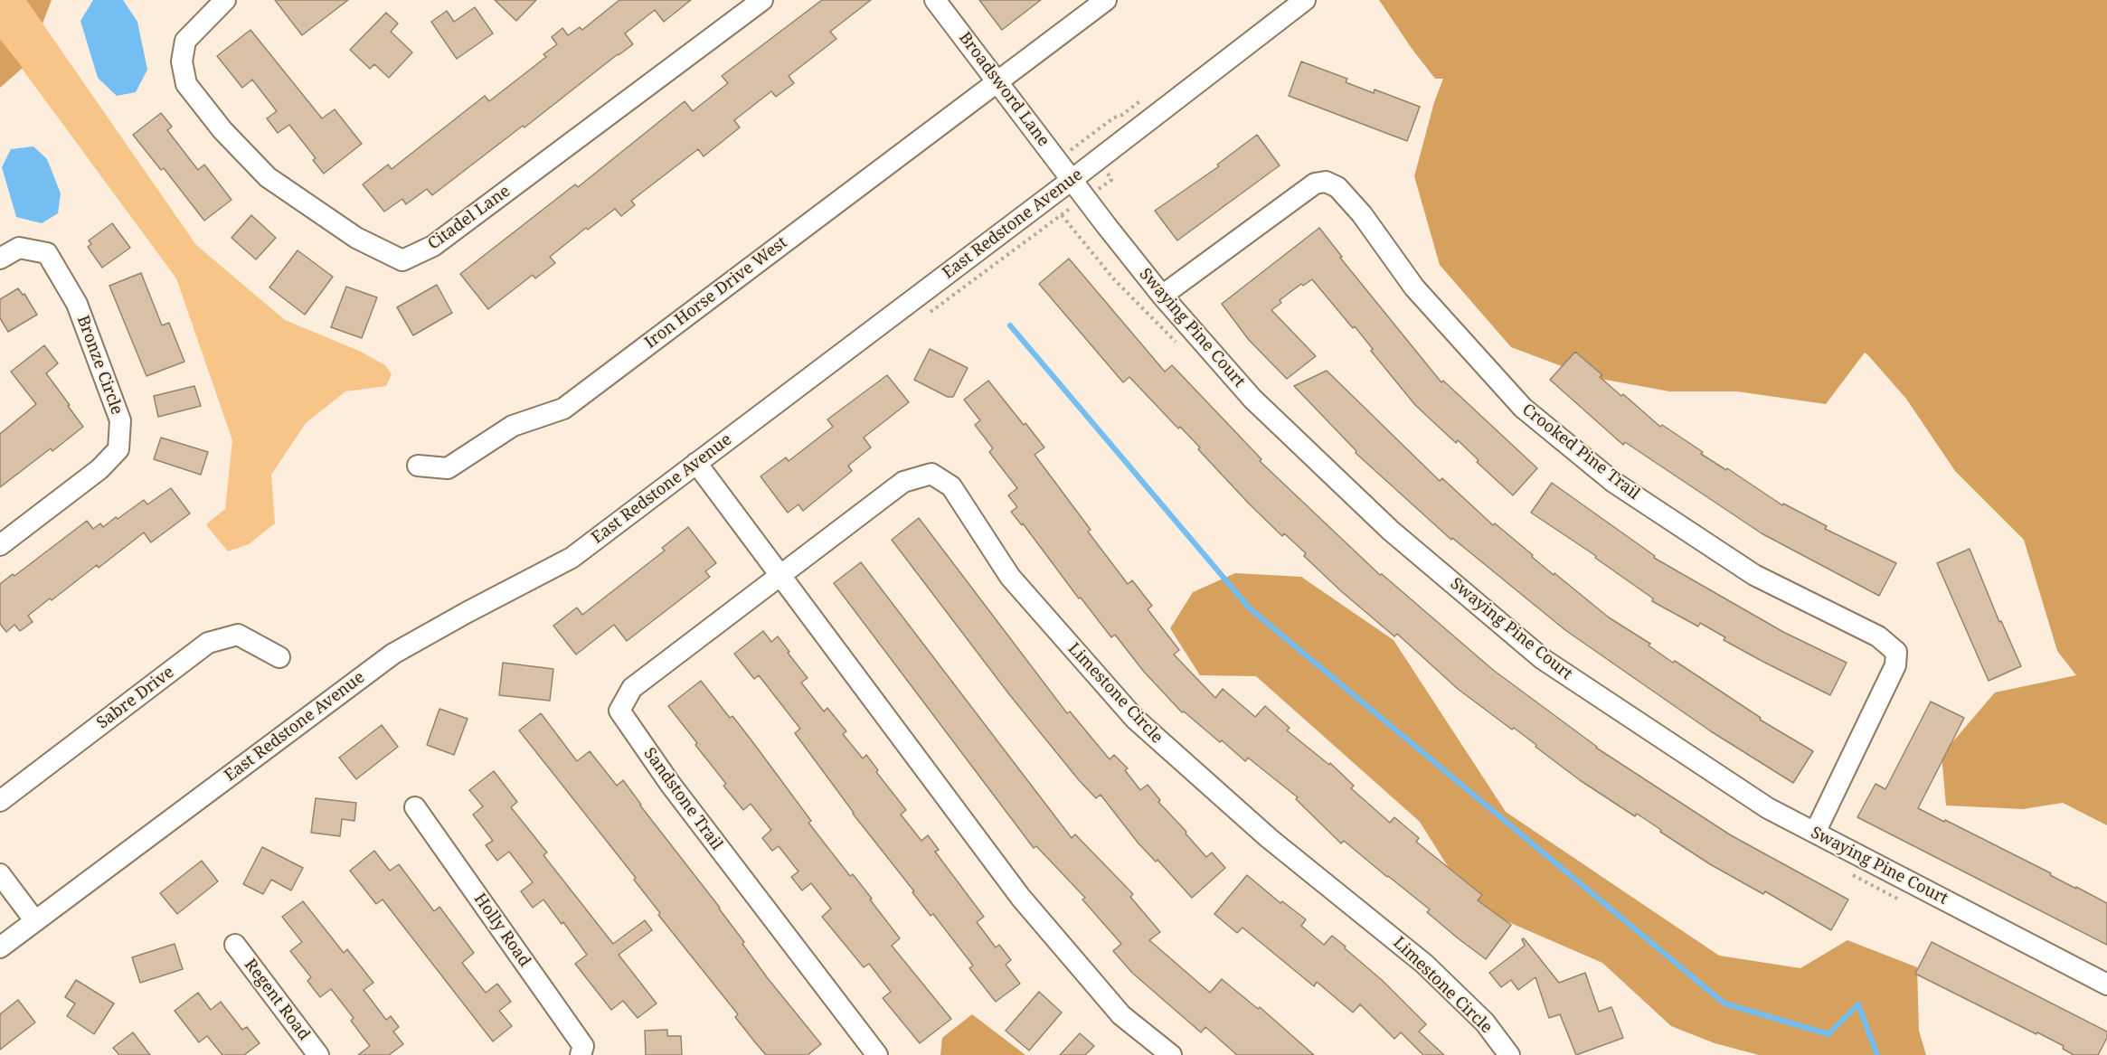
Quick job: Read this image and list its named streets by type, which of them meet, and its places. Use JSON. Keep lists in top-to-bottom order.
{
  "streets": {
    "street": [
      "Broadsword Lane",
      "Citadel Lane",
      "East Redstone Avenue",
      "Iron Horse Drive West",
      "Swaying Pine Court",
      "Bronze Circle",
      "Crooked Pine Trail",
      "Limestone Circle",
      "Sabre Drive",
      "Sandstone Trail",
      "Holly Road",
      "Regent Road"
    ]
  },
  "crossings": [
    ["Broadsword Lane", "East Redstone Avenue"],
    ["Broadsword Lane", "Iron Horse Drive West"],
    ["Broadsword Lane", "Swaying Pine Court"],
    ["East Redstone Avenue", "Swaying Pine Court"],
    ["Swaying Pine Court", "Crooked Pine Trail"],
    ["Limestone Circle", "Sandstone Trail"]
  ]
}
